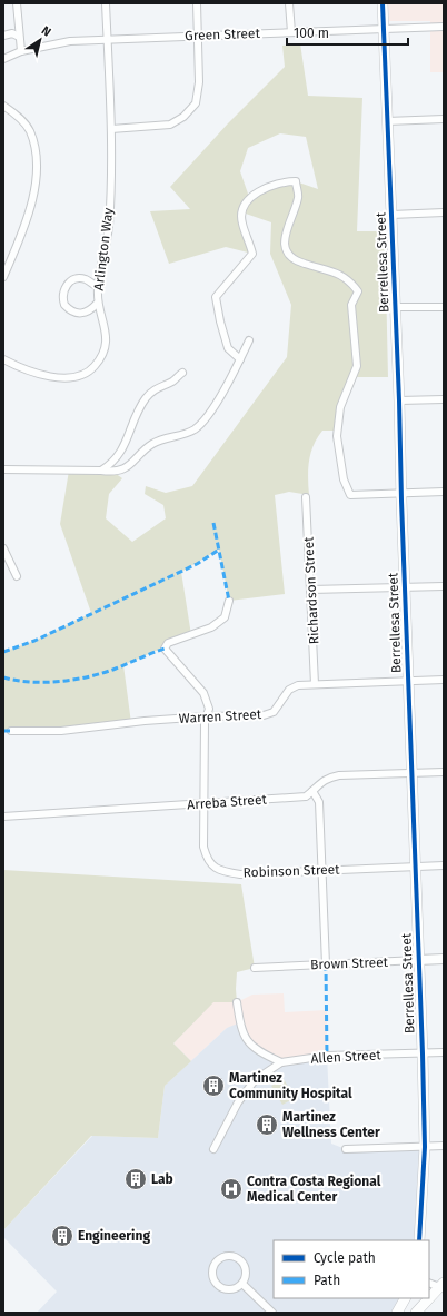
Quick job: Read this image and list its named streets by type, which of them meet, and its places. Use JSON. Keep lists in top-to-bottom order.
{
  "streets": {
    "main road": ["Berrellesa Street"],
    "street": [
      "Green Street",
      "Arlington Way",
      "Richardson Street",
      "Warren Street",
      "Arreba Street",
      "Robinson Street",
      "Brown Street",
      "Allen Street"
    ]
  },
  "crossings": [
    ["Green Street", "Arlington Way"],
    ["Green Street", "Berrellesa Street"],
    ["Berrellesa Street", "Warren Street"],
    ["Berrellesa Street", "Arreba Street"],
    ["Berrellesa Street", "Robinson Street"],
    ["Berrellesa Street", "Brown Street"],
    ["Berrellesa Street", "Allen Street"],
    ["Richardson Street", "Warren Street"],
    ["Warren Street", "Robinson Street"],
    ["Arreba Street", "Robinson Street"]
  ],
  "places": {
    "building": [
      "Martinez Community Hospital",
      "Martinez Wellness Center",
      "Lab",
      "Engineering"
    ],
    "hospital": ["Contra Costa Regional Medical Center"]
  },
  "legend": ["Cycle path", "Path"],
  "scale_bar": "100 m",
  "north": "top right"
}
